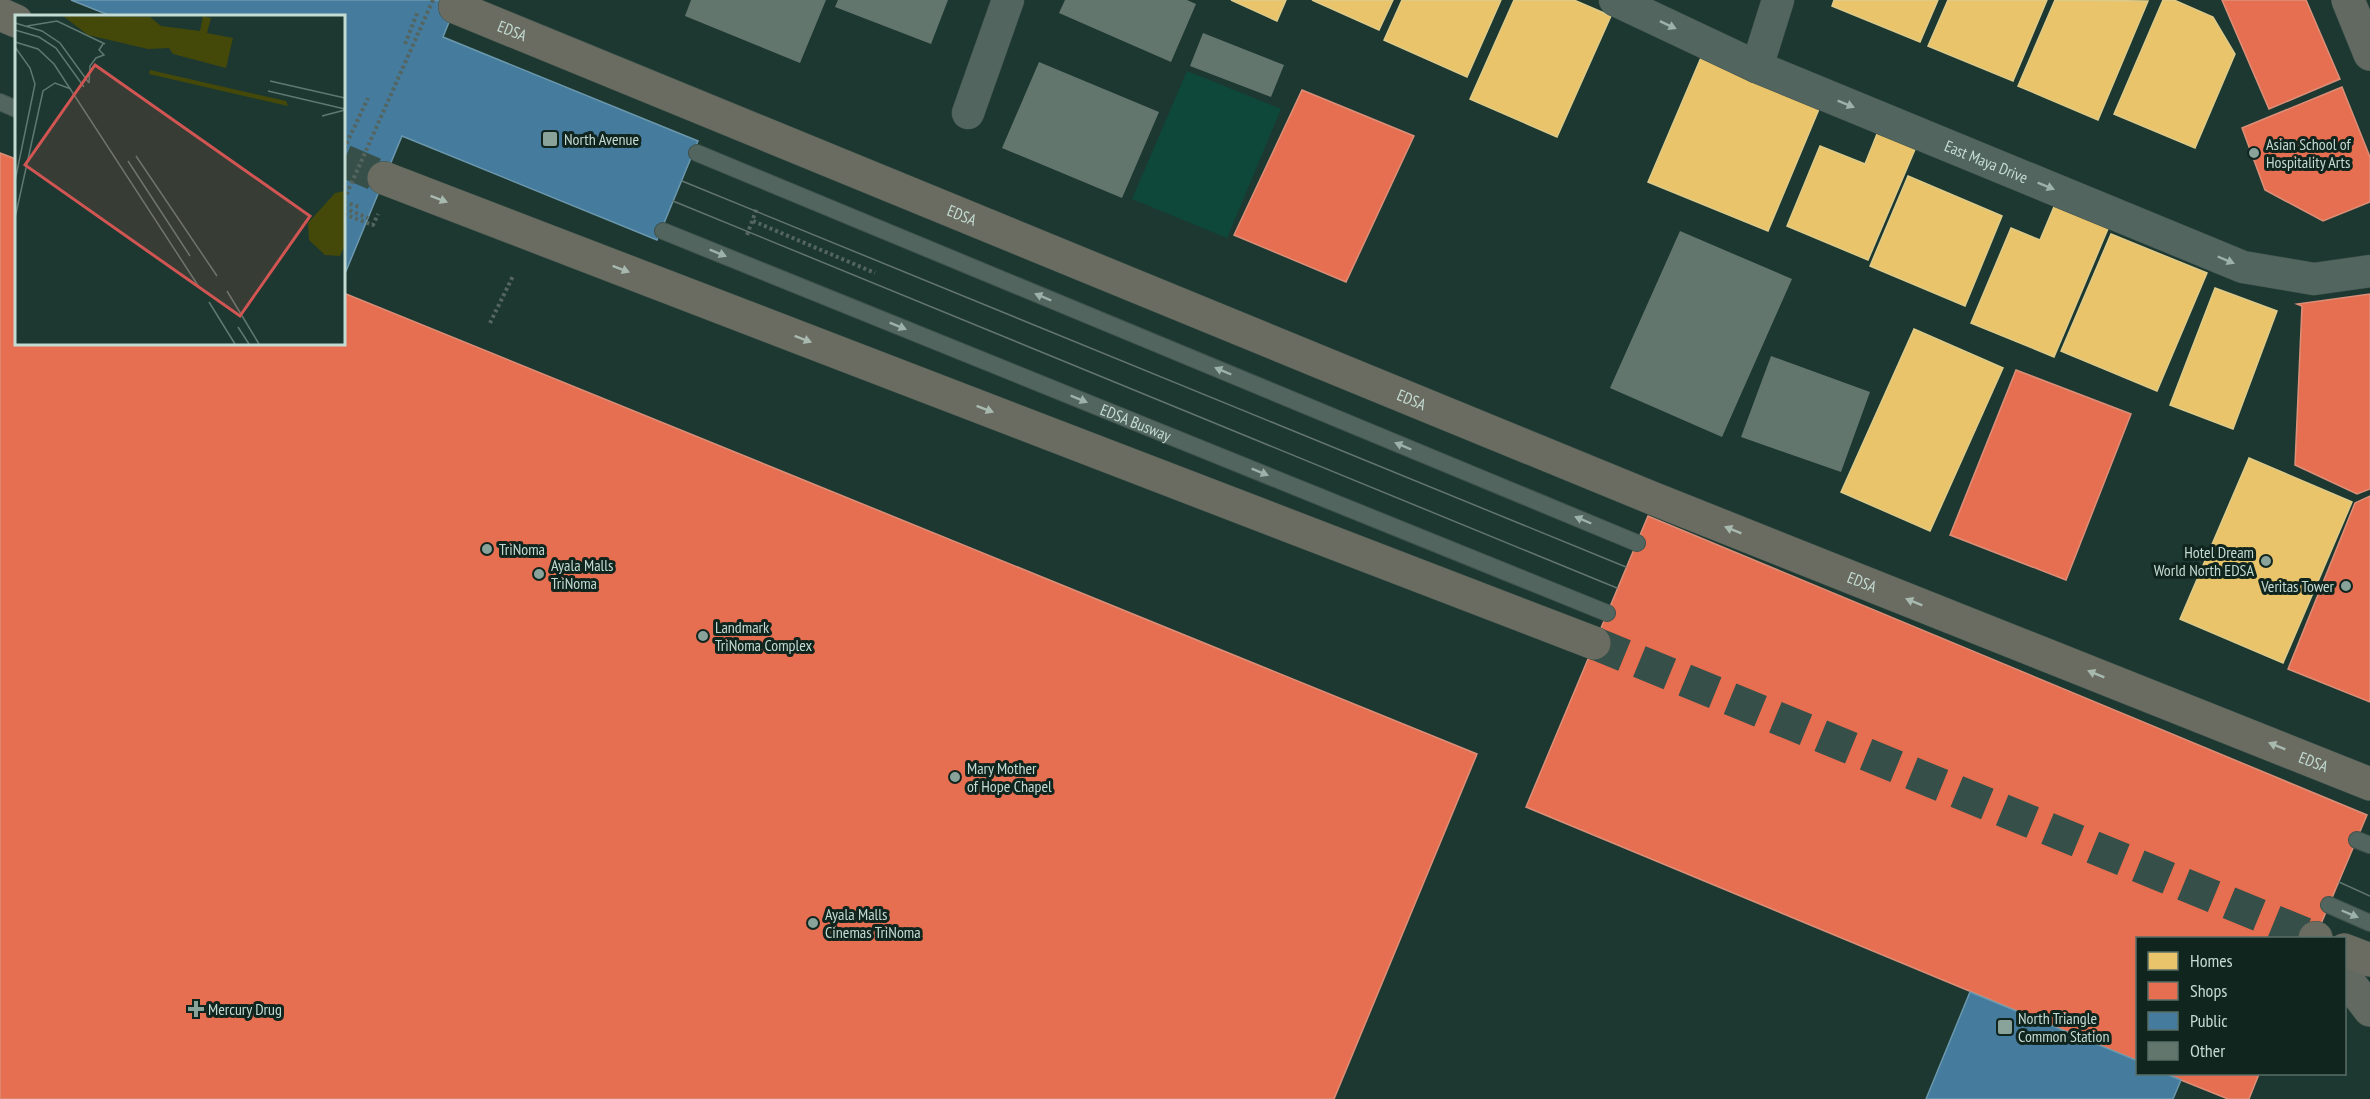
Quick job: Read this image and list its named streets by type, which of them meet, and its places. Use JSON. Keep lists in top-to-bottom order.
{
  "streets": {
    "highway": ["EDSA"],
    "street": ["East Maya Drive"],
    "lane": ["EDSA Busway"]
  },
  "one_way": ["East Maya Drive"],
  "places": {
    "transit": ["North Avenue", "North Triangle Common Station"],
    "other": [
      "Asian School of Hospitality Arts",
      "TriNoma",
      "Hotel Dream World North EDSA",
      "Ayala Malls TriNoma",
      "Veritas Tower",
      "Landmark TriNoma Complex",
      "Mary Mother of Hope Chapel",
      "Ayala Malls Cinemas TriNoma"
    ],
    "health": ["Mercury Drug"]
  },
  "legend": [
    "Homes",
    "Shops",
    "Public",
    "Other"
  ]
}
